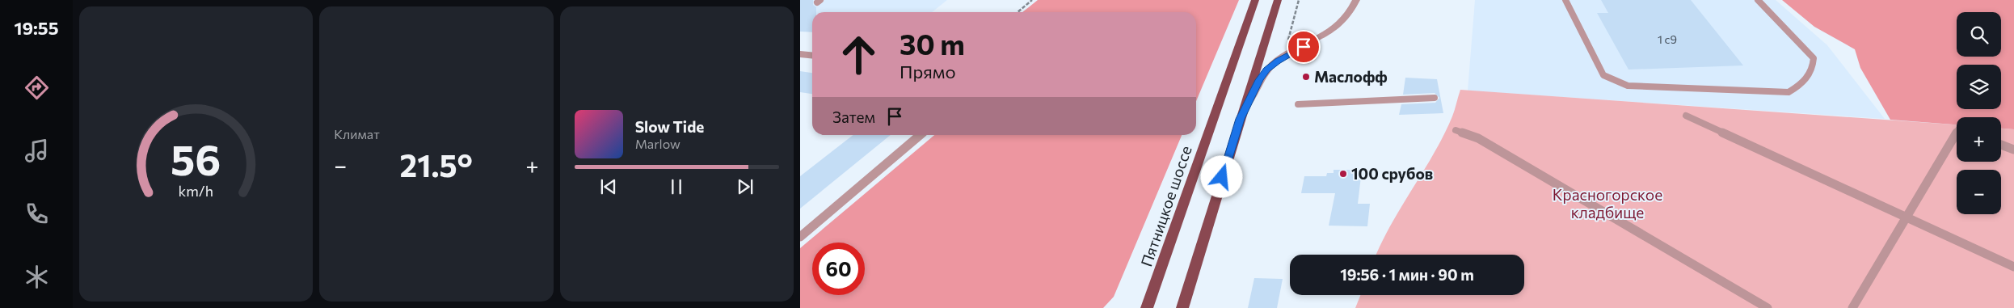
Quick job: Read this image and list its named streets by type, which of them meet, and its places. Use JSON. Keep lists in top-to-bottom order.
{
  "streets": {
    "main road": ["Пятницкое шоссе"]
  },
  "parks": ["Красногорское кладбище"],
  "places": ["Маслофф", "100 срубов"],
  "house_numbers": ["1 с9"],
  "page": {
    "tabs": "19:55",
    "tile": "Климат",
    "map_buttons": ["+", "−"],
    "turn": ["30 m", "Прямо"],
    "then": "Затем",
    "song": ["Slow Tide", "Marlow"],
    "heat": ["−", "21.5°", "+"],
    "limit": "60",
    "trip": "19:56 · 1 мин · 90 m",
    "gauge": ["56", "km/h"]
  }
}
